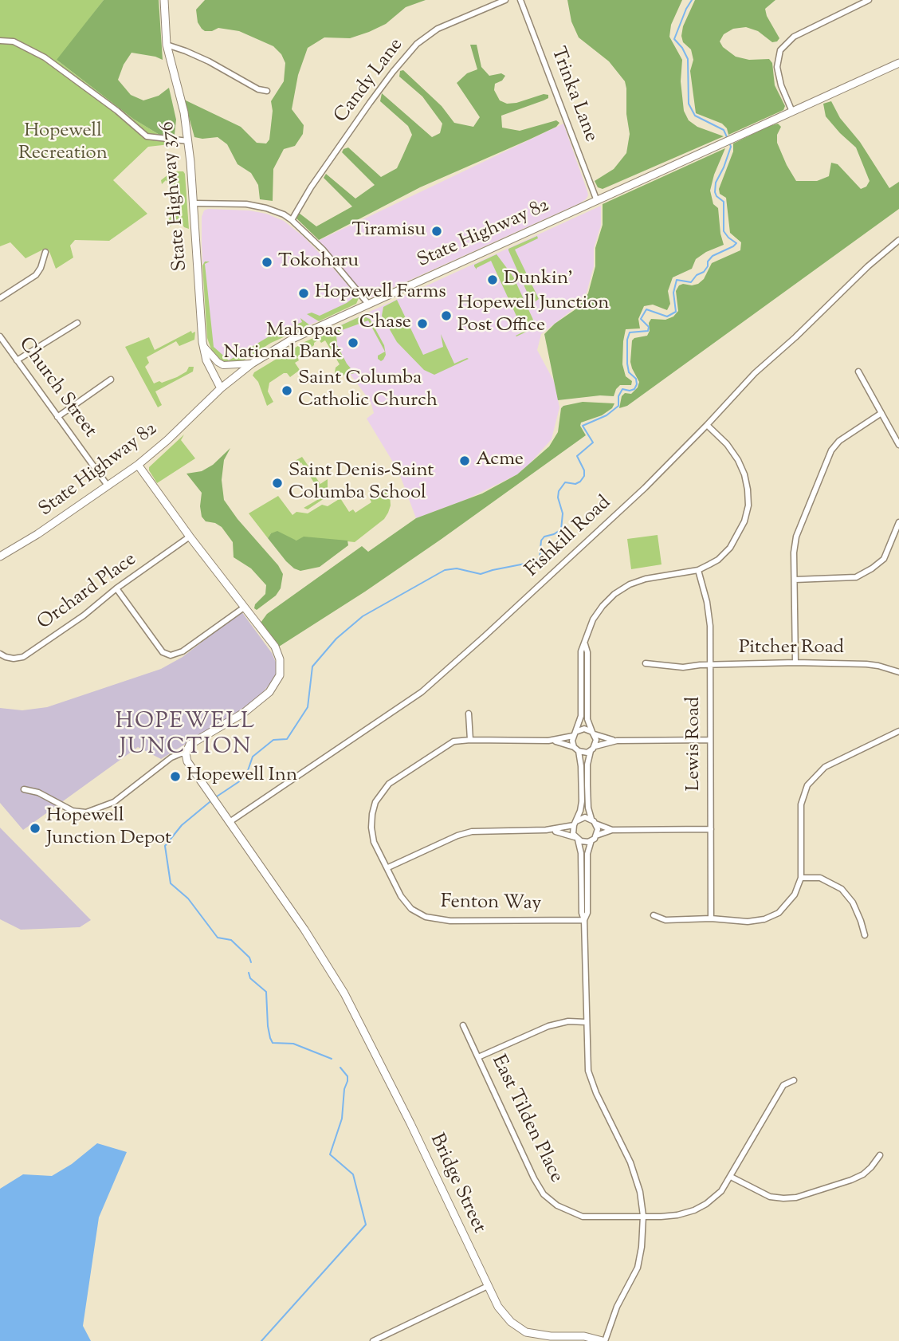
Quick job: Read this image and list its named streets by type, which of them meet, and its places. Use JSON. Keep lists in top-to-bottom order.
{
  "streets": {
    "main road": ["State Highway 376", "State Highway 82", "Bridge Street"],
    "street": [
      "Candy Lane",
      "Trinka Lane",
      "Church Street",
      "Fishkill Road",
      "Orchard Place",
      "Pitcher Road",
      "Lewis Road",
      "Fenton Way",
      "East Tilden Place"
    ]
  },
  "crossings": [
    ["Trinka Lane", "State Highway 82"],
    ["State Highway 376", "State Highway 82"],
    ["State Highway 82", "Church Street"],
    ["Fishkill Road", "Bridge Street"],
    ["Pitcher Road", "Lewis Road"]
  ],
  "districts": ["HOPEWELL JUNCTION"],
  "parks": ["Hopewell Recreation"],
  "places": [
    "Tiramisu",
    "Tokoharu",
    "Dunkin'",
    "Hopewell Farms",
    "Hopewell Junction Post Office",
    "Chase",
    "Mahopac National Bank",
    "Saint Columba Catholic Church",
    "Acme",
    "Saint Denis-Saint Columba School",
    "Hopewell Inn",
    "Hopewell Junction Depot"
  ]
}
